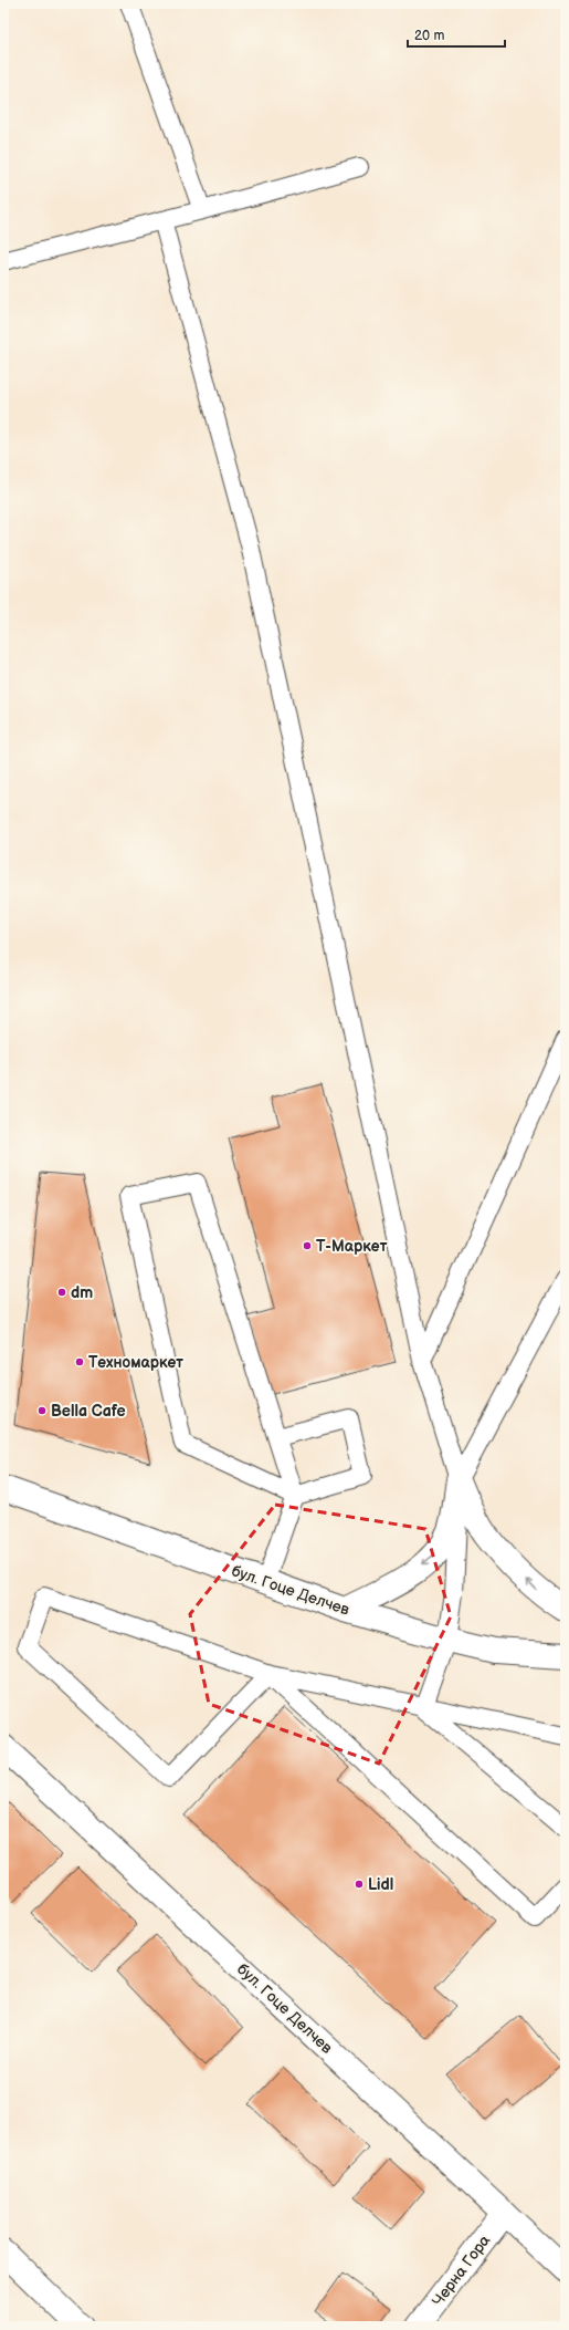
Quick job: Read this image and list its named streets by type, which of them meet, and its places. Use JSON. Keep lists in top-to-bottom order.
{
  "streets": {
    "street": ["бул. Гоце Делчев", "Черна Гора"]
  },
  "crossings": [
    ["бул. Гоце Делчев", "Черна Гора"]
  ],
  "places": [
    "Т-Маркет",
    "dm",
    "Техномаркет",
    "Bella Cafe",
    "Lidl"
  ],
  "scale_bar": "20 m"
}
